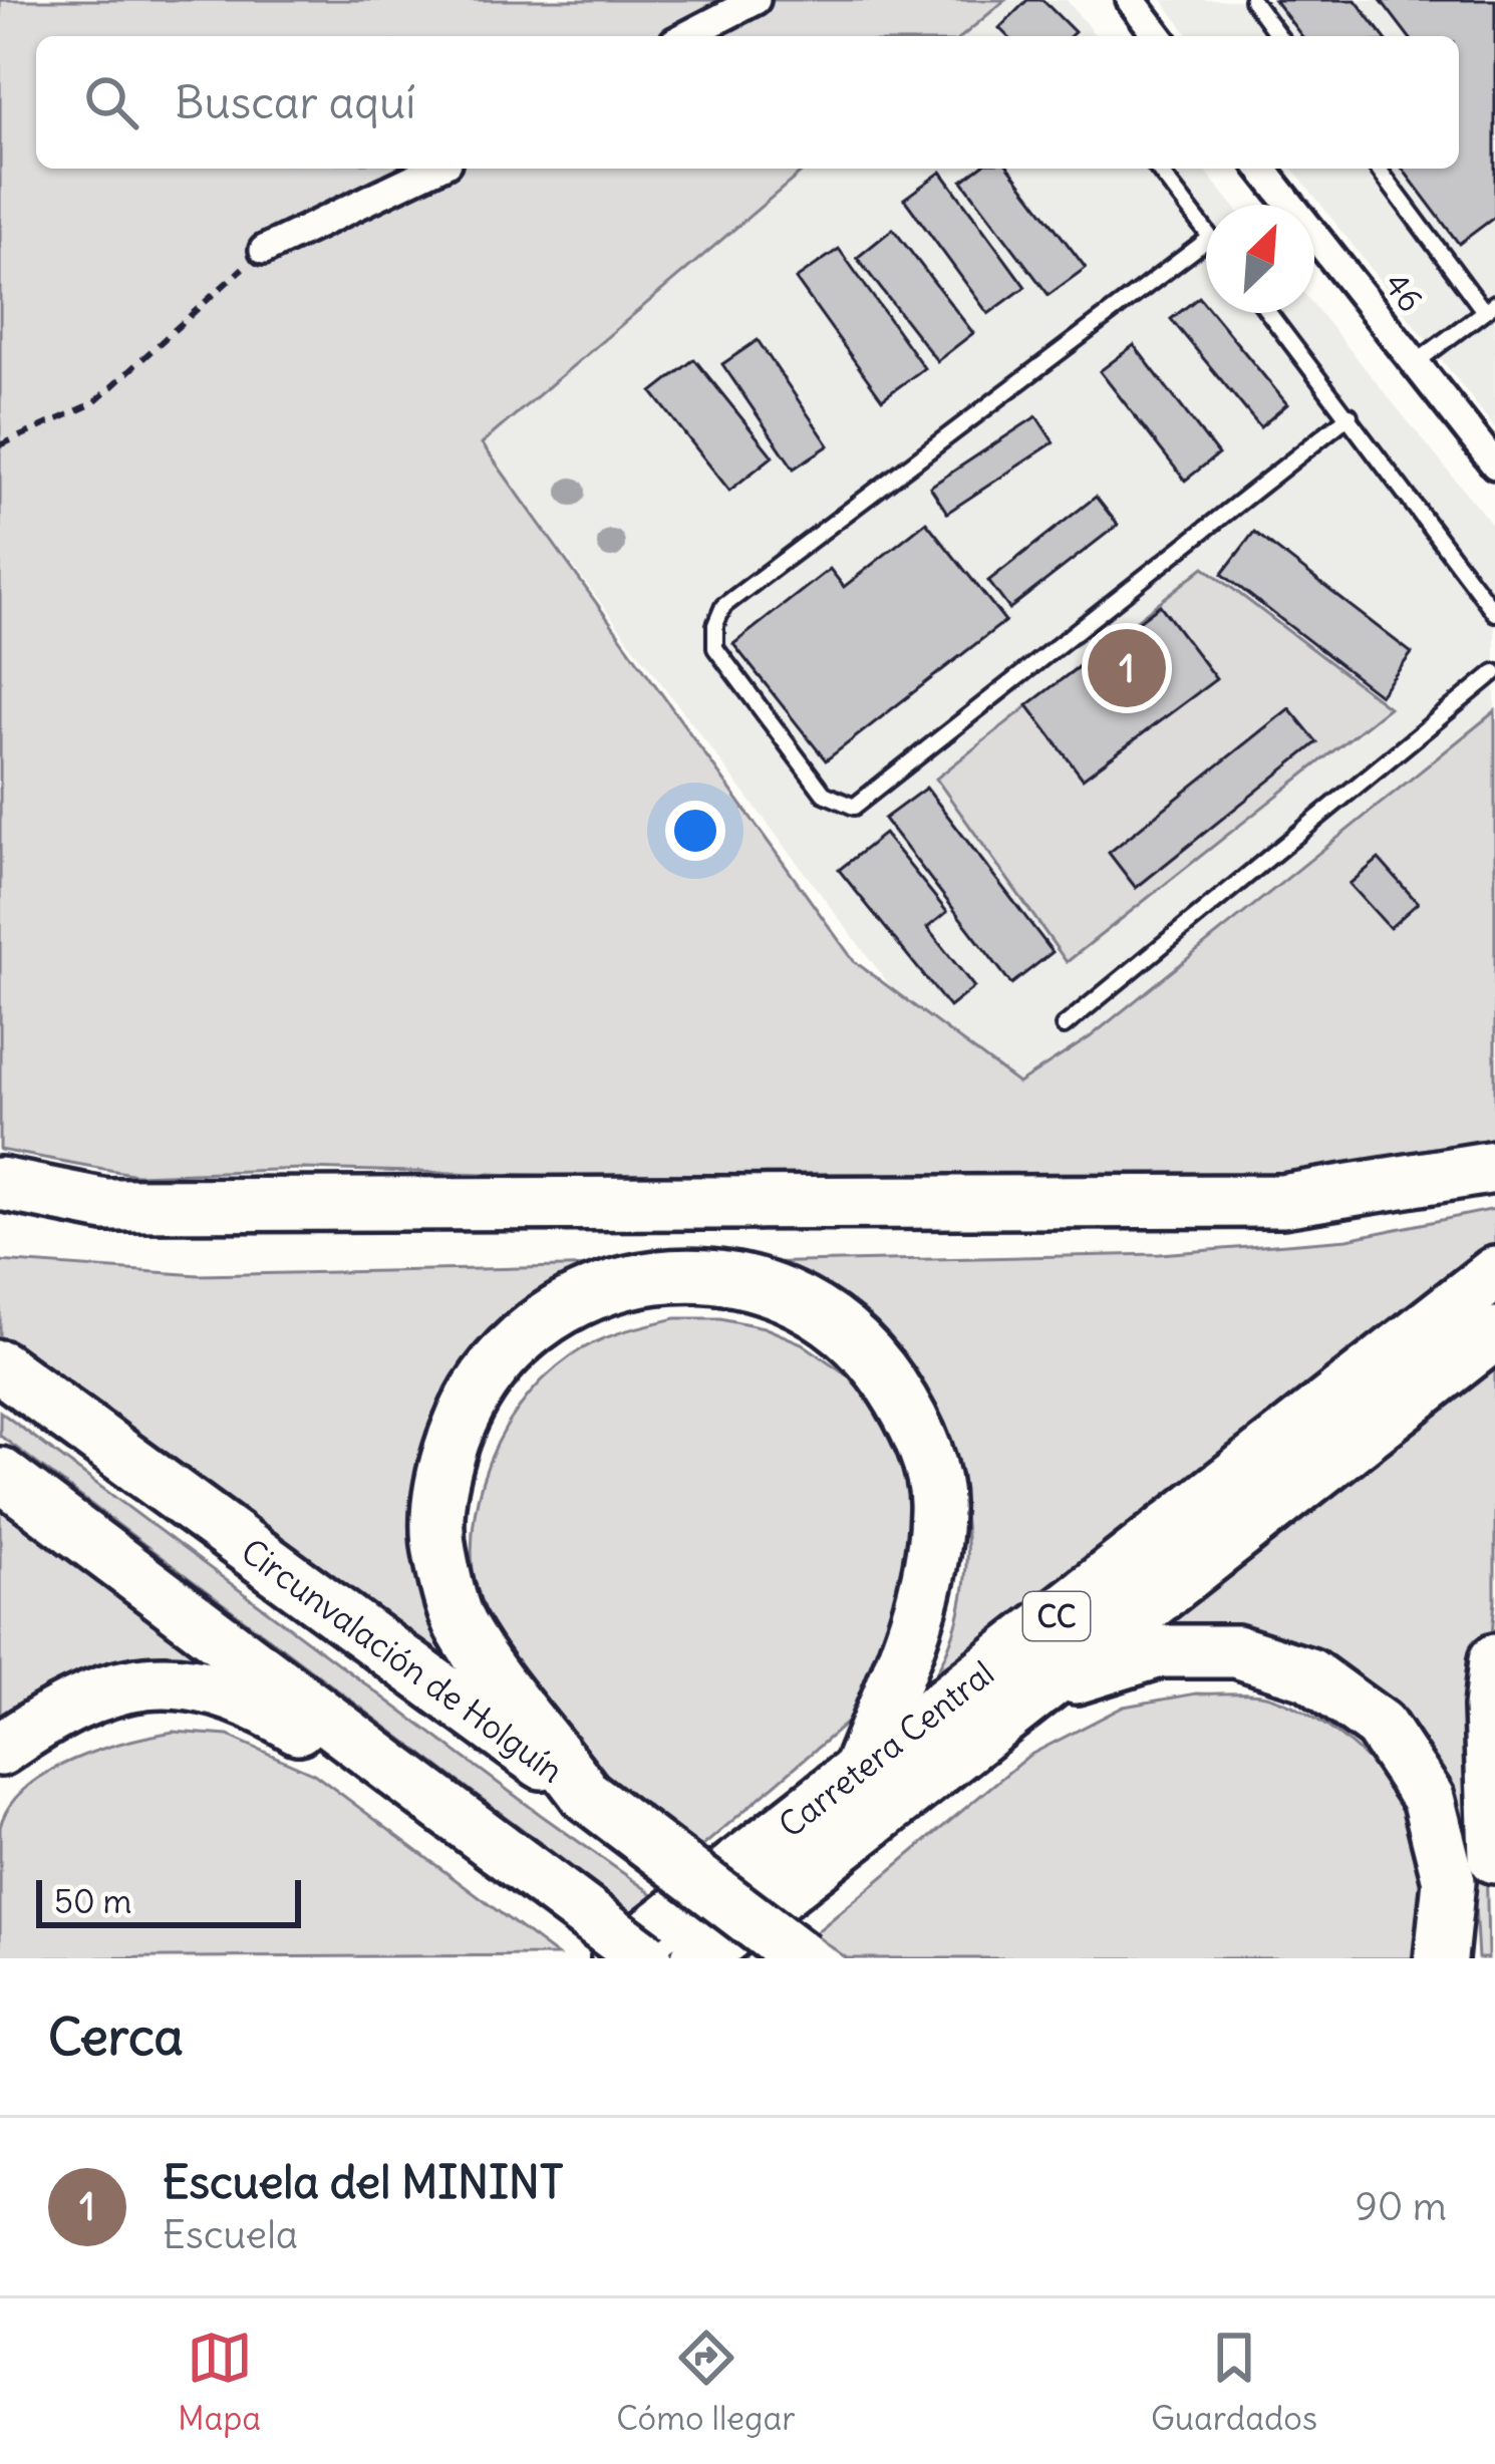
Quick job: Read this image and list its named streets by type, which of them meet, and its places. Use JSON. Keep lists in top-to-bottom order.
{
  "streets": {
    "highway": ["CC", "Circunvalación de Holguín", "Carretera Central"],
    "street": ["46"]
  },
  "scale_bar": "50 m",
  "north": "top right",
  "page": {
    "search": "Buscar aquí",
    "pins": "1",
    "scale": "50 m",
    "heading": "Cerca",
    "list": [
      {
        "mark": "1",
        "name": "Escuela del MININT",
        "note": "Escuela",
        "value": "90 m"
      }
    ],
    "nav": ["Mapa", "Cómo llegar", "Guardados"]
  }
}
